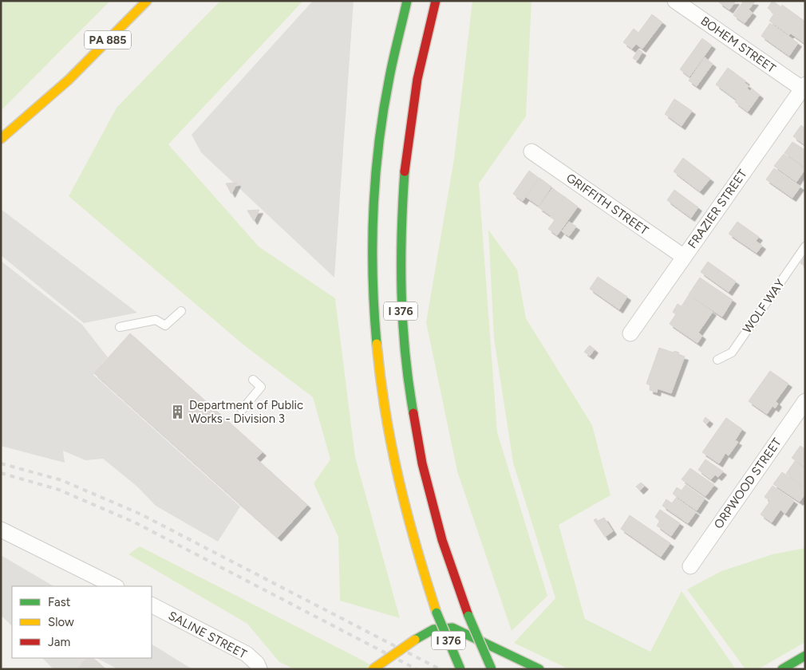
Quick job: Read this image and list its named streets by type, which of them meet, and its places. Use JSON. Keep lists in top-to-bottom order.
{
  "streets": {
    "main road": ["PA 885", "I 376"],
    "street": [
      "BOHEM STREET",
      "GRIFFITH STREET",
      "FRAZIER STREET",
      "ORPWOOD STREET",
      "SALINE STREET"
    ],
    "lane": ["WOLF WAY"]
  },
  "crossings": [
    ["BOHEM STREET", "FRAZIER STREET"],
    ["GRIFFITH STREET", "FRAZIER STREET"]
  ],
  "places": {
    "building": ["Department of Public Works - Division 3"]
  },
  "legend": ["Fast", "Slow", "Jam"]
}
